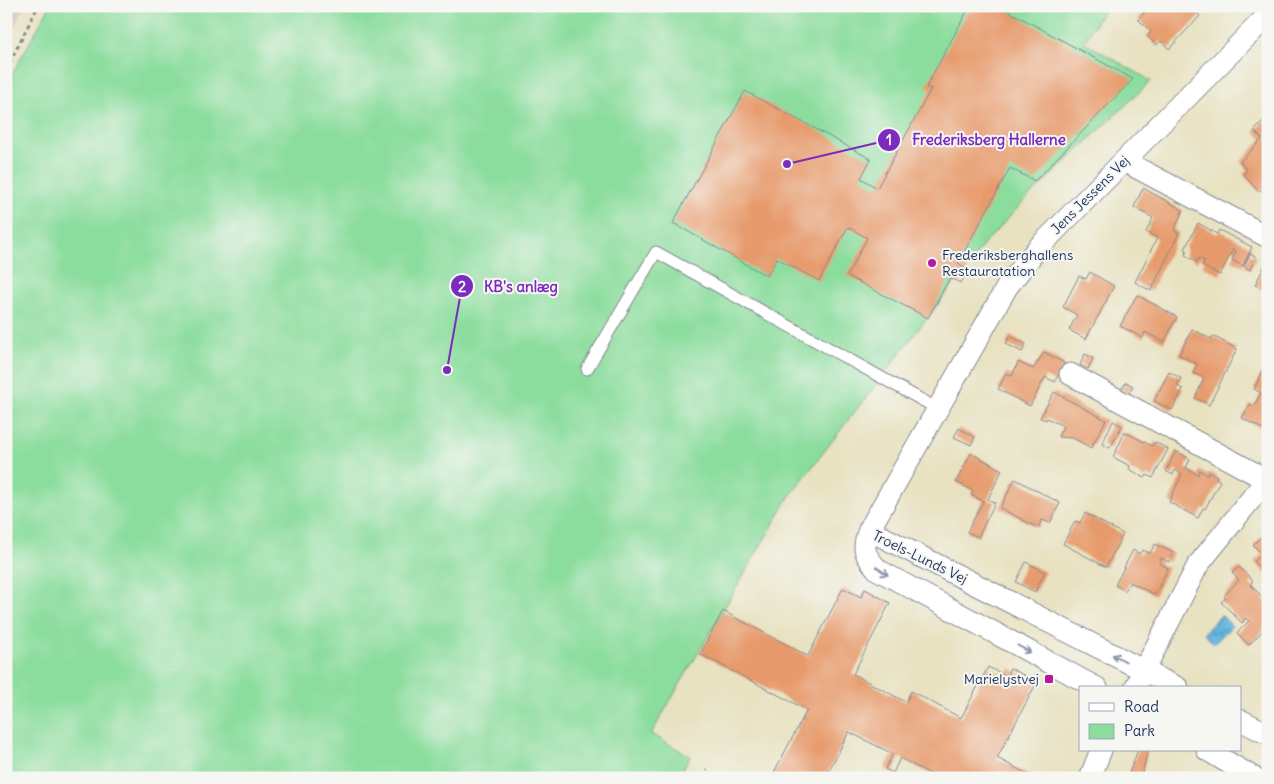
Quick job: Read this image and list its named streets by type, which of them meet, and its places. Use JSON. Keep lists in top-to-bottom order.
{
  "streets": {
    "street": ["Jens Jessens Vej", "Troels-Lunds Vej"]
  },
  "crossings": [
    ["Jens Jessens Vej", "Troels-Lunds Vej"]
  ],
  "places": {
    "other": ["Frederiksberg Hallerne", "Frederiksberghallens Restauratation", "KB's anlæg"],
    "transit": ["Marielystvej"]
  },
  "legend": ["Road", "Park"]
}
